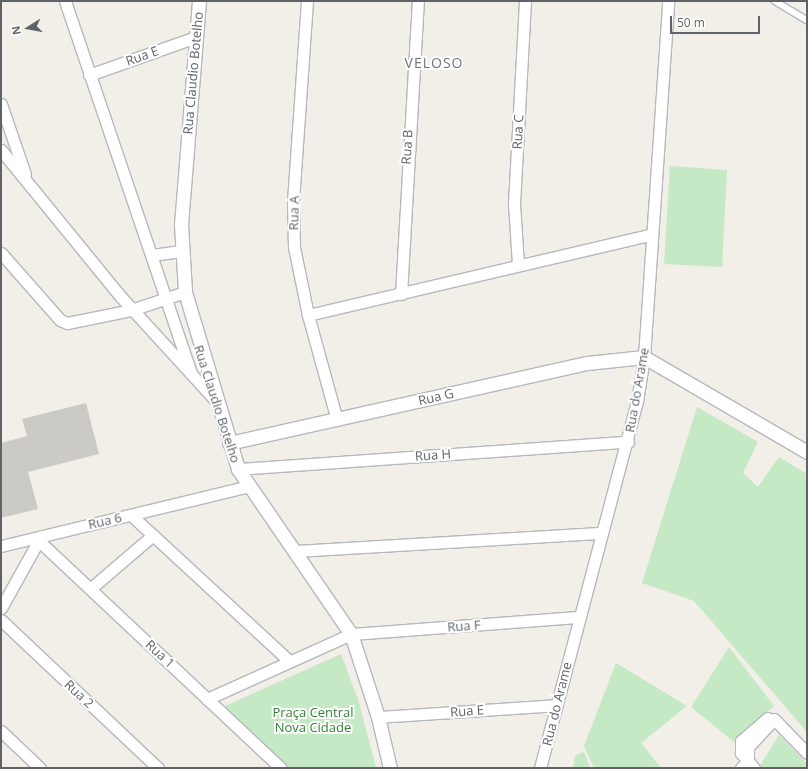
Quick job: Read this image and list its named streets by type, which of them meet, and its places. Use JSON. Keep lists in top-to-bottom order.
{
  "streets": {
    "street": [
      "Rua E",
      "Rua Claudio Botelho",
      "Rua C",
      "Rua B",
      "Rua A",
      "Rua do Arame",
      "Rua G",
      "Rua H",
      "Rua 6",
      "Rua F",
      "Rua 1",
      "Rua 2"
    ]
  },
  "crossings": [
    ["Rua E", "Rua Claudio Botelho"],
    ["Rua E", "Rua do Arame"],
    ["Rua Claudio Botelho", "Rua G"],
    ["Rua Claudio Botelho", "Rua H"],
    ["Rua Claudio Botelho", "Rua 6"],
    ["Rua Claudio Botelho", "Rua F"],
    ["Rua A", "Rua G"],
    ["Rua do Arame", "Rua G"],
    ["Rua do Arame", "Rua H"],
    ["Rua do Arame", "Rua F"],
    ["Rua 6", "Rua 1"],
    ["Rua F", "Rua 1"]
  ],
  "districts": ["VELOSO"],
  "parks": ["Praça Central Nova Cidade"],
  "scale_bar": "50 m",
  "north": "left"
}
